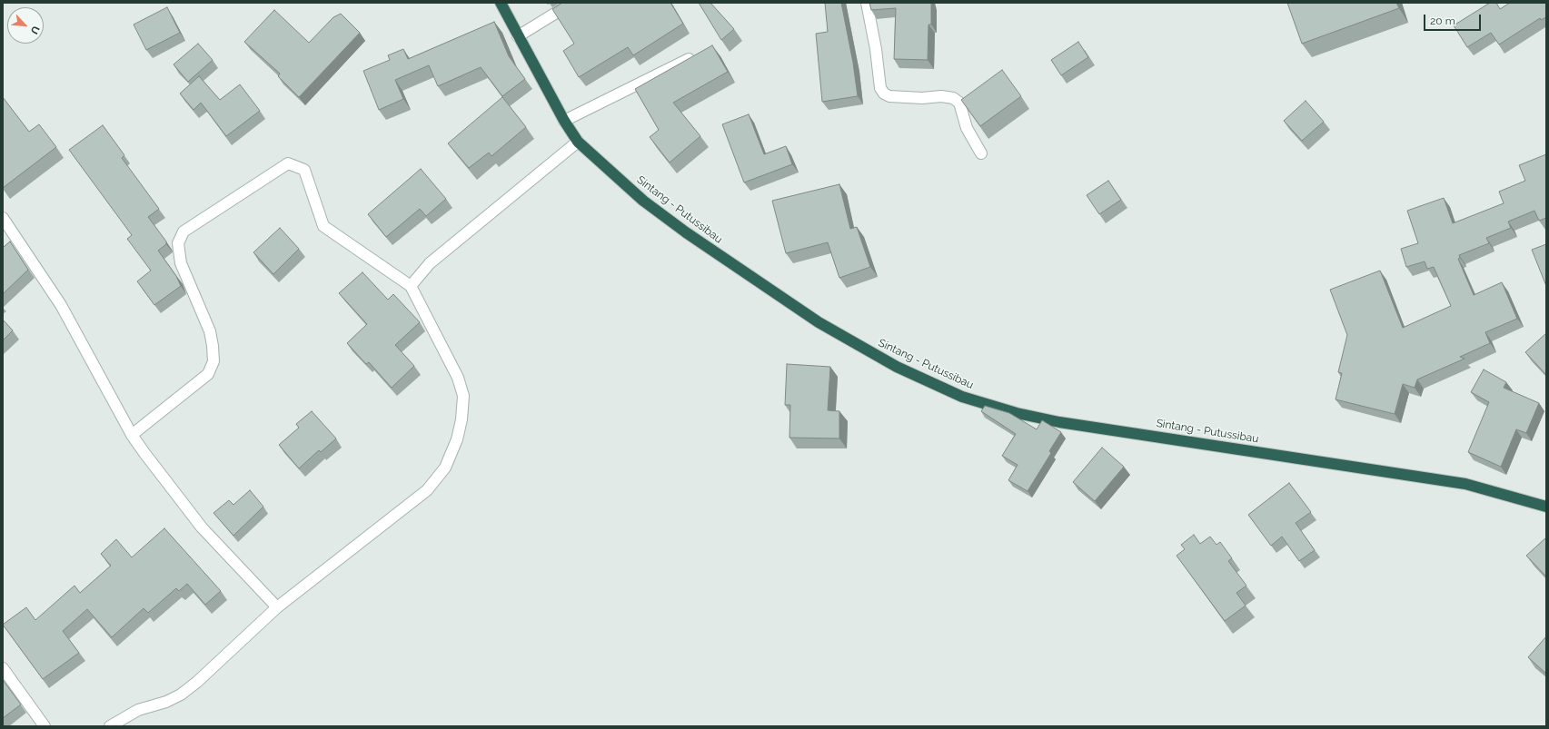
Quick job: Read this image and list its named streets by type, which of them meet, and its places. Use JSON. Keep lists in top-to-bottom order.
{
  "streets": {
    "highway": ["Sintang - Putussibau"]
  },
  "scale_bar": "20 m",
  "north": "bottom right"
}
